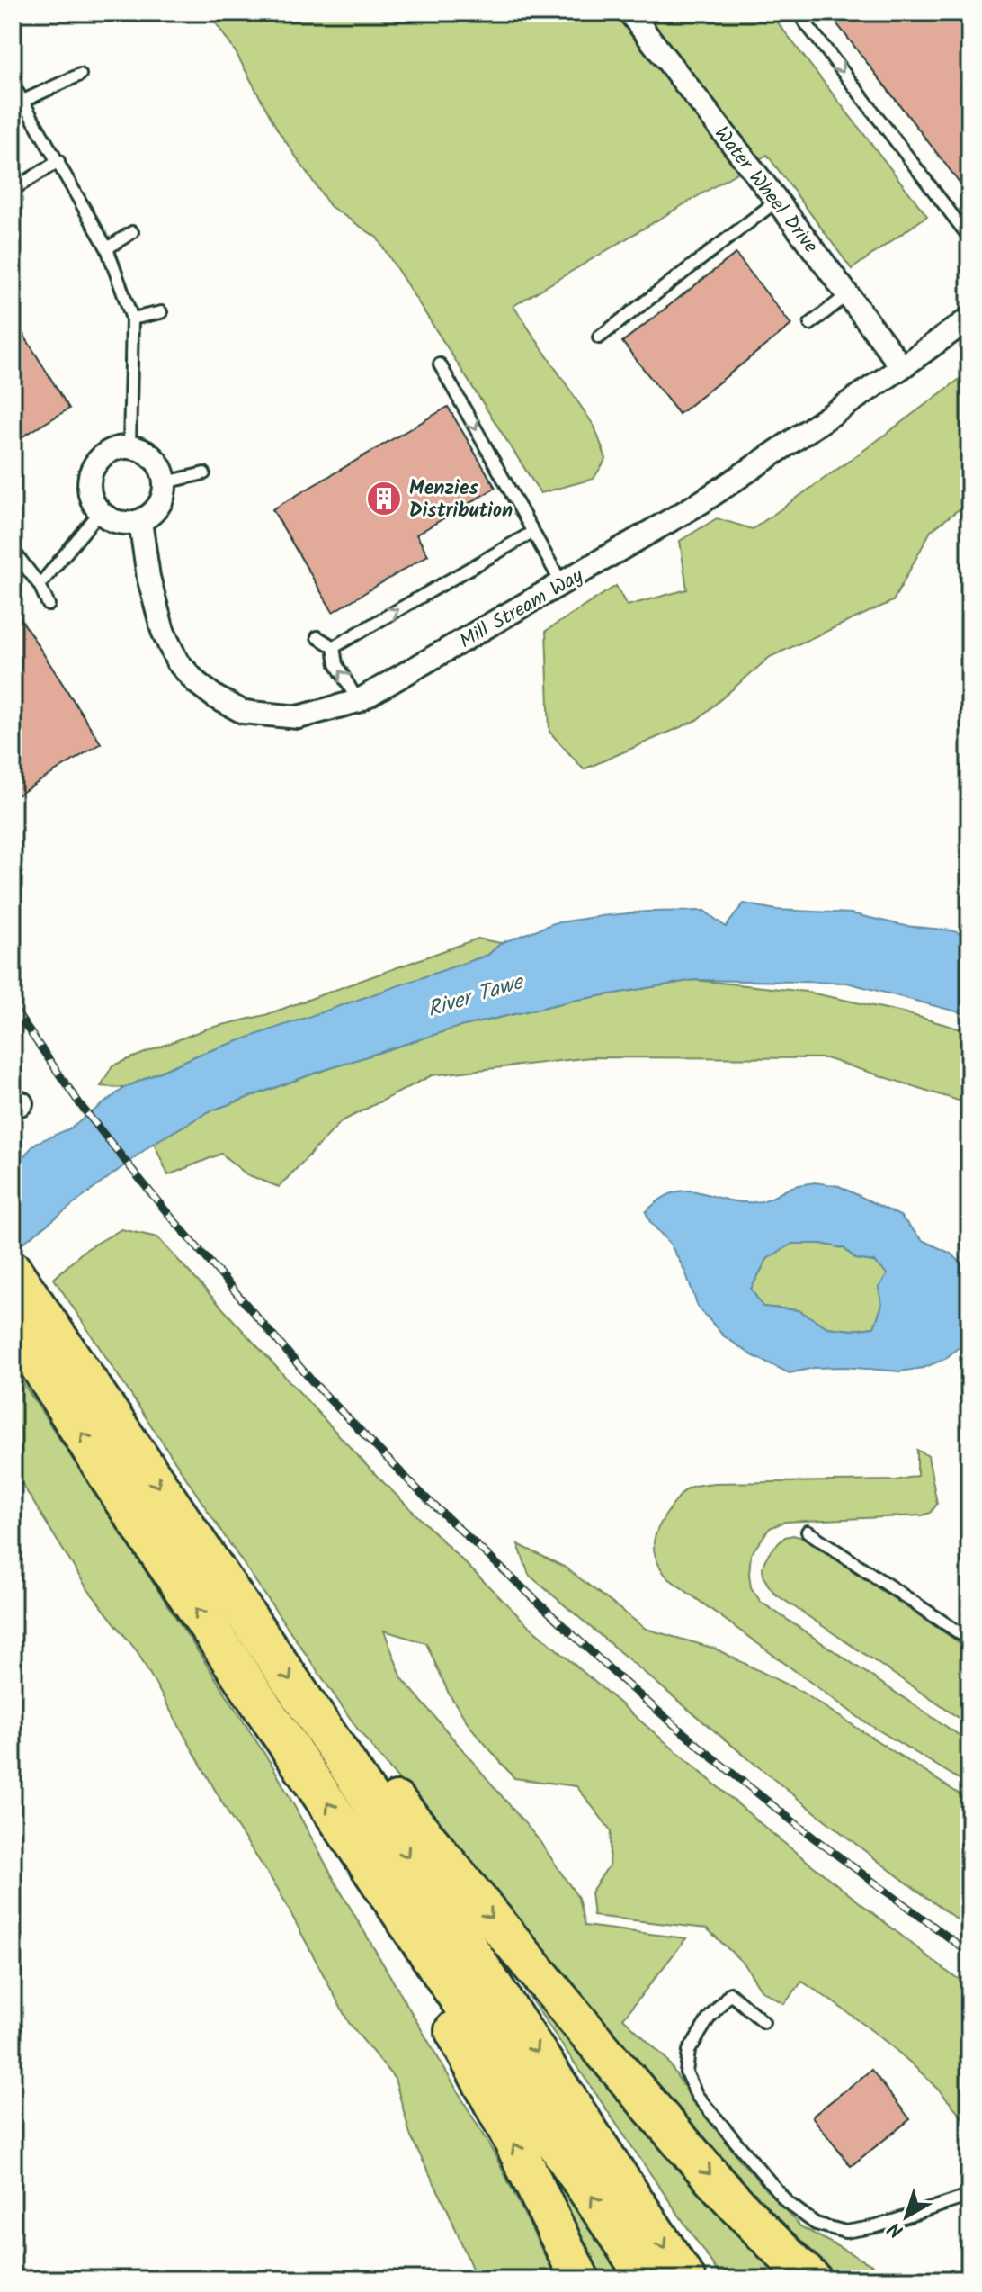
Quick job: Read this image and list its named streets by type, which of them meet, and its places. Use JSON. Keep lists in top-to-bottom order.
{
  "streets": {
    "street": ["Water Wheel Drive", "Mill Stream Way"]
  },
  "crossings": [
    ["Water Wheel Drive", "Mill Stream Way"]
  ],
  "water": ["River Tawe"],
  "places": {
    "building": ["Menzies Distribution"]
  },
  "north": "bottom left"
}
